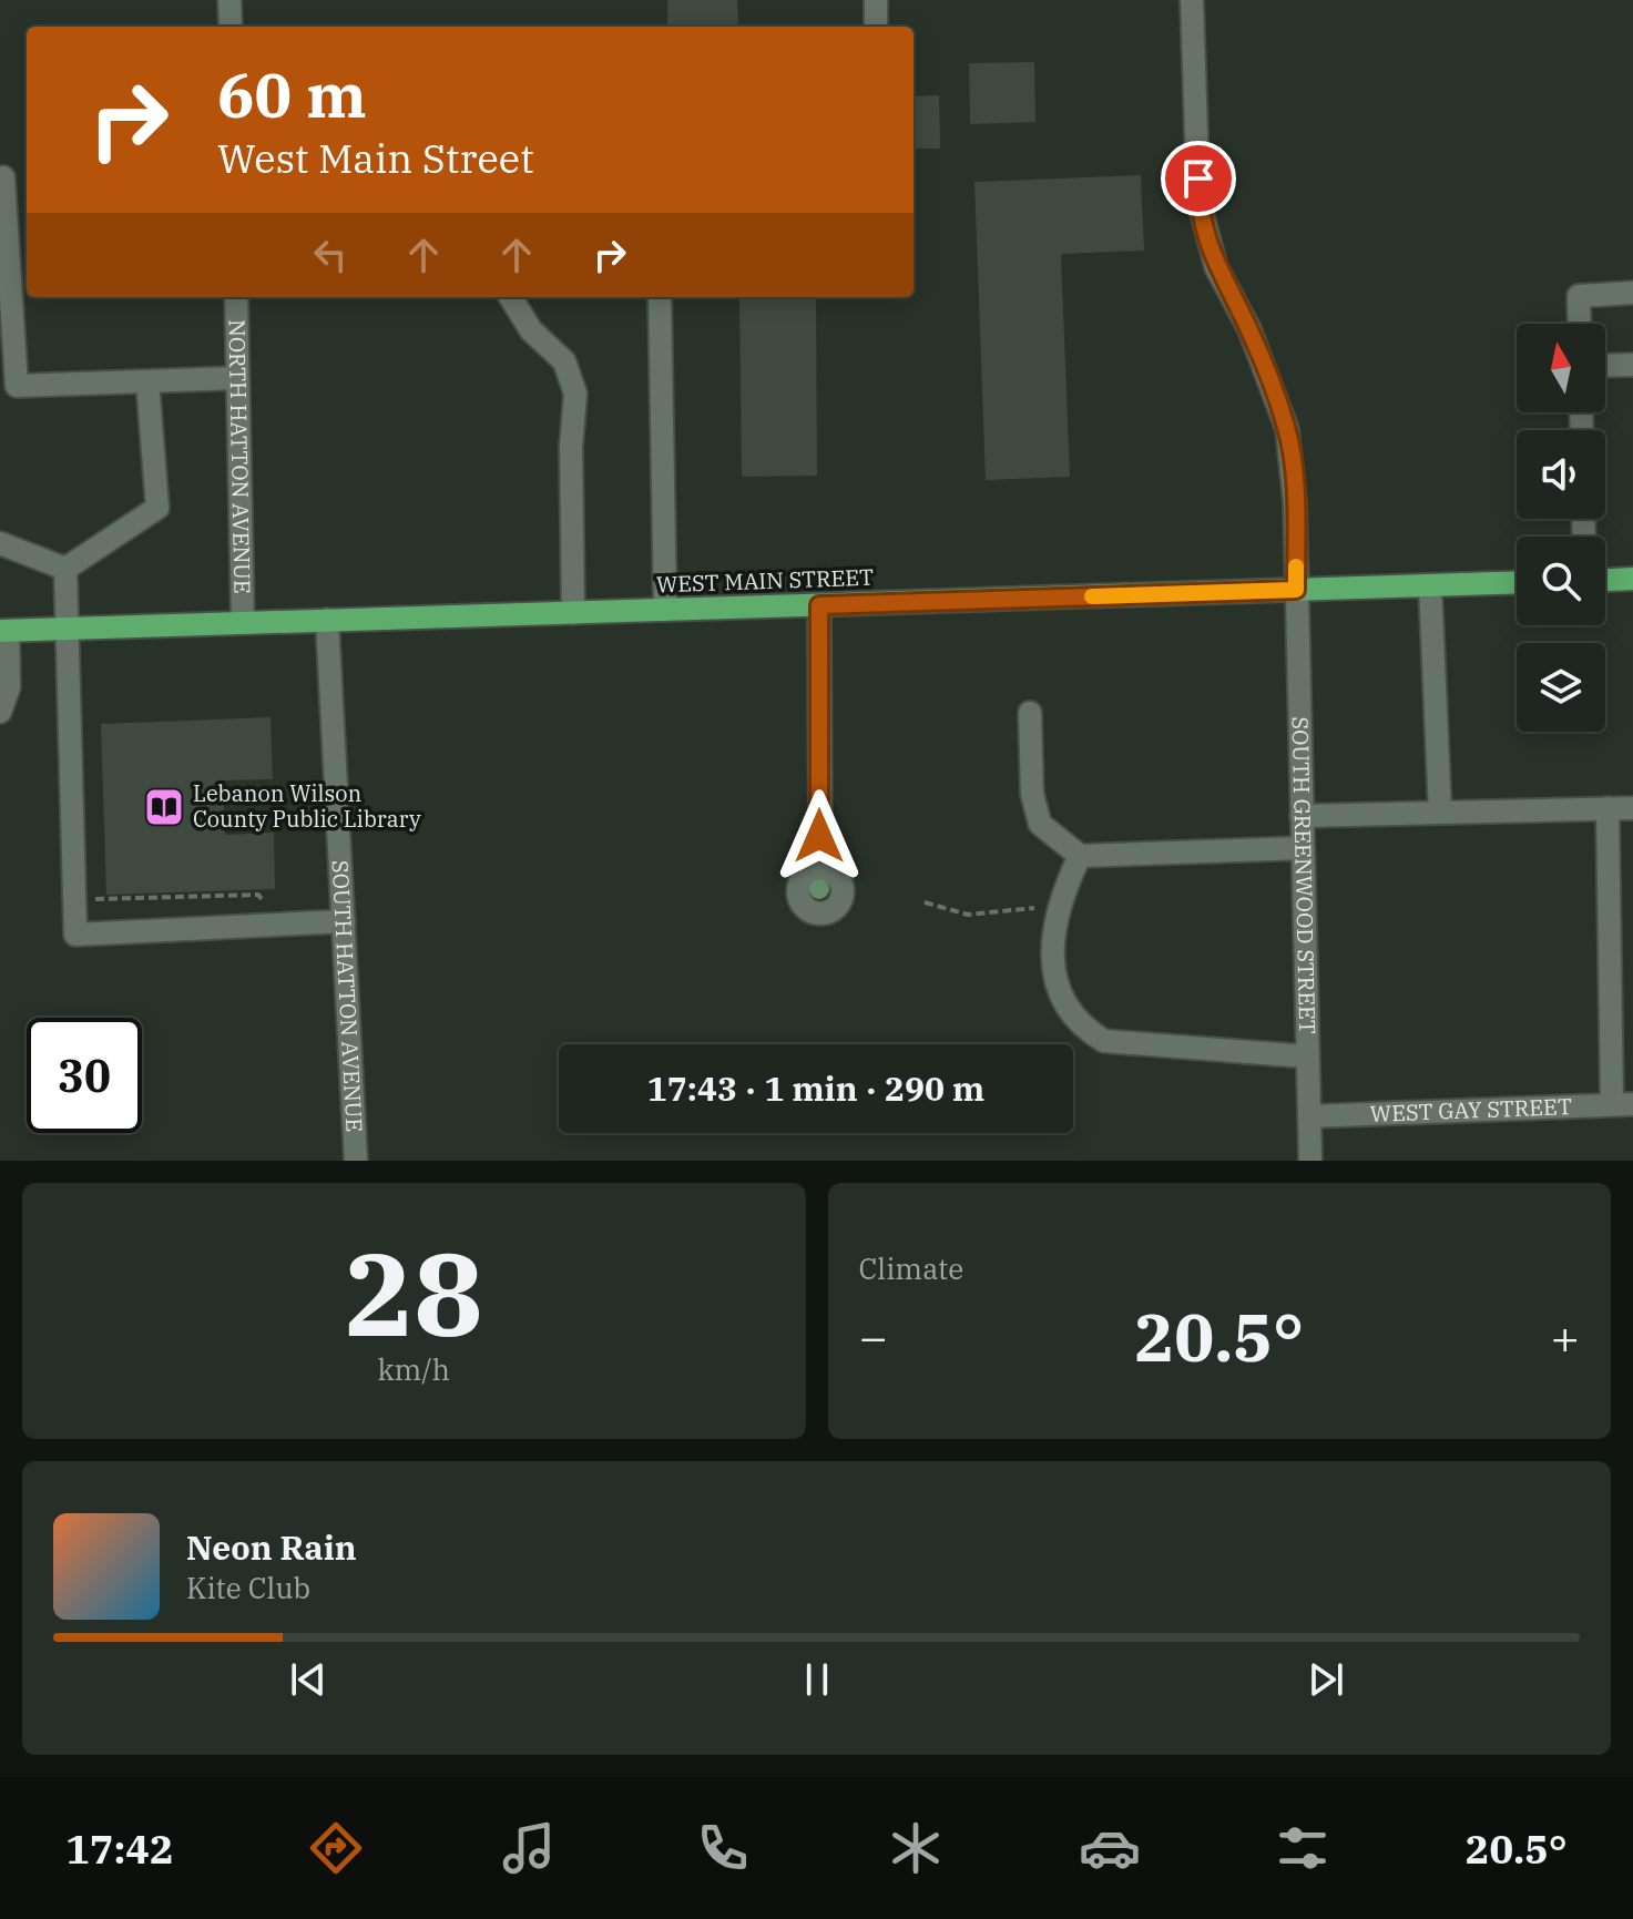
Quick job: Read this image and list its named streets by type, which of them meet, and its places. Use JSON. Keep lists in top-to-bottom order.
{
  "streets": {
    "main road": ["WEST MAIN STREET"],
    "street": [
      "NORTH HATTON AVENUE",
      "SOUTH GREENWOOD STREET",
      "SOUTH HATTON AVENUE",
      "WEST GAY STREET"
    ]
  },
  "crossings": [
    ["NORTH HATTON AVENUE", "WEST MAIN STREET"],
    ["WEST MAIN STREET", "SOUTH GREENWOOD STREET"],
    ["WEST MAIN STREET", "SOUTH HATTON AVENUE"],
    ["SOUTH GREENWOOD STREET", "WEST GAY STREET"]
  ],
  "places": {
    "library": ["Lebanon Wilson County Public Library"]
  },
  "north": "top",
  "page": {
    "turn": ["60 m", "West Main Street"],
    "limit": "30",
    "trip": "17:43 · 1 min · 290 m",
    "tile": [
      ["28", "km/h"],
      "Climate"
    ],
    "heat": ["−", "20.5°", "+"],
    "song": ["Neon Rain", "Kite Club"],
    "tabs": ["17:42", "20.5°"]
  }
}
